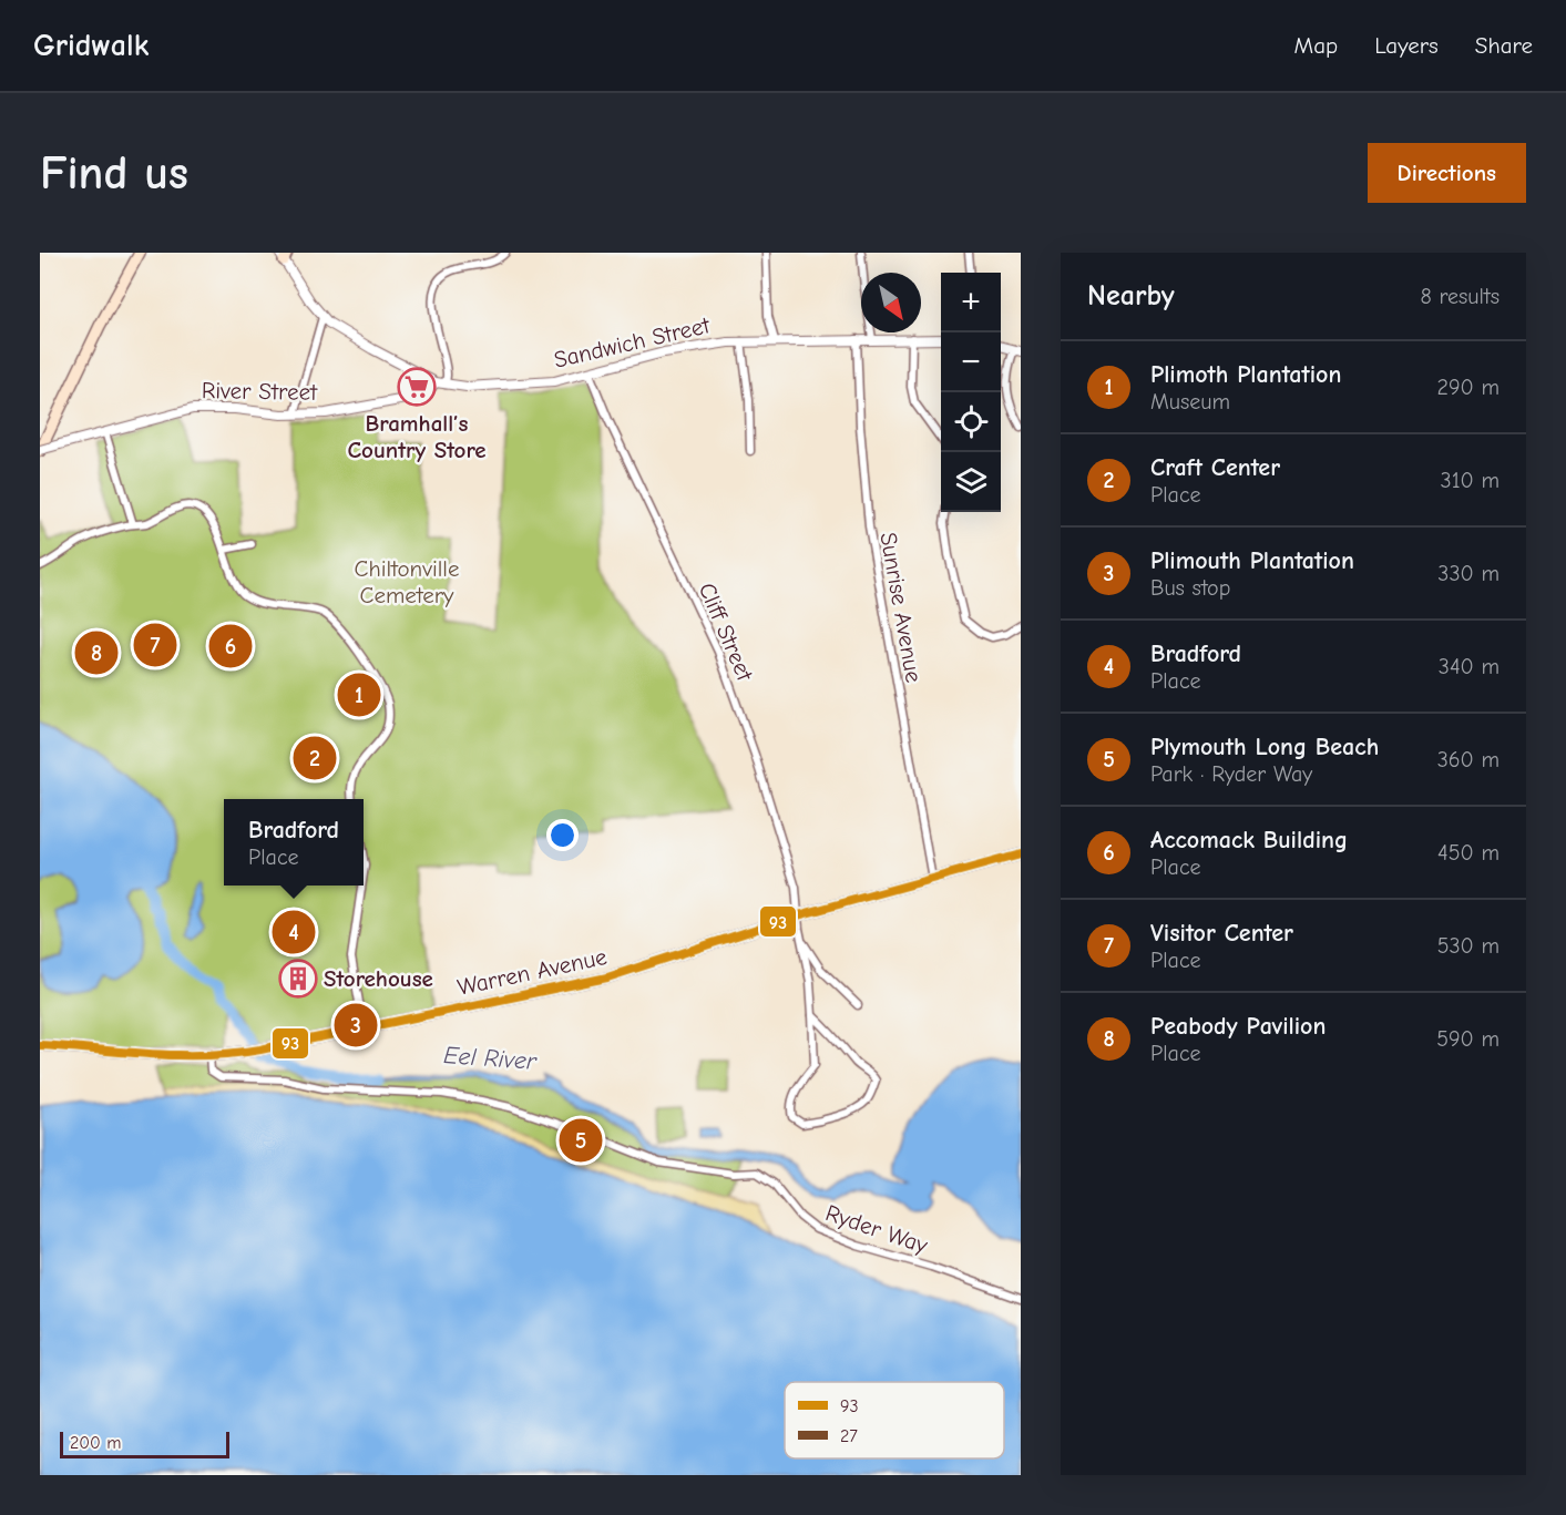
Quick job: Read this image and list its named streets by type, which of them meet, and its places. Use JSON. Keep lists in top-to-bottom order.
{
  "streets": {
    "main road": ["Warren Avenue"],
    "street": [
      "Sandwich Street",
      "River Street",
      "Sunrise Avenue",
      "Cliff Street",
      "Ryder Way"
    ]
  },
  "crossings": [
    ["Sandwich Street", "River Street"],
    ["Sandwich Street", "Sunrise Avenue"],
    ["Sandwich Street", "Cliff Street"],
    ["Sunrise Avenue", "Warren Avenue"],
    ["Cliff Street", "Warren Avenue"],
    ["Warren Avenue", "Ryder Way"]
  ],
  "water": ["Eel River"],
  "parks": ["Chiltonville Cemetery"],
  "places": {
    "supermarket": ["Bramhall’s Country Store"],
    "building": ["Storehouse"]
  },
  "lines": ["transit line 93"],
  "legend": ["93", "27"],
  "scale_bar": "200 m",
  "north": "bottom right",
  "page": {
    "header": "Gridwalk",
    "nav": ["Map", "Layers", "Share"],
    "buttons": "Directions",
    "title": "Find us",
    "heading": ["Nearby", "8 results"],
    "map_buttons": ["+", "−"],
    "list": [
      {
        "mark": "1",
        "name": "Plimoth Plantation",
        "note": "Museum",
        "value": "290 m"
      },
      {
        "mark": "2",
        "name": "Craft Center",
        "note": "Place",
        "value": "310 m"
      },
      {
        "mark": "3",
        "name": "Plimouth Plantation",
        "note": "Bus stop",
        "value": "330 m"
      },
      {
        "mark": "4",
        "name": "Bradford",
        "note": "Place",
        "value": "340 m"
      },
      {
        "mark": "5",
        "name": "Plymouth Long Beach",
        "note": "Park · Ryder Way",
        "value": "360 m"
      },
      {
        "mark": "6",
        "name": "Accomack Building",
        "note": "Place",
        "value": "450 m"
      },
      {
        "mark": "7",
        "name": "Visitor Center",
        "note": "Place",
        "value": "530 m"
      },
      {
        "mark": "8",
        "name": "Peabody Pavilion",
        "note": "Place",
        "value": "590 m"
      }
    ],
    "pins": [
      "7",
      "6",
      "8",
      "1",
      "2",
      "4",
      "3",
      "5"
    ],
    "popup": ["Bradford", "Place"],
    "scale": "200 m"
  }
}
